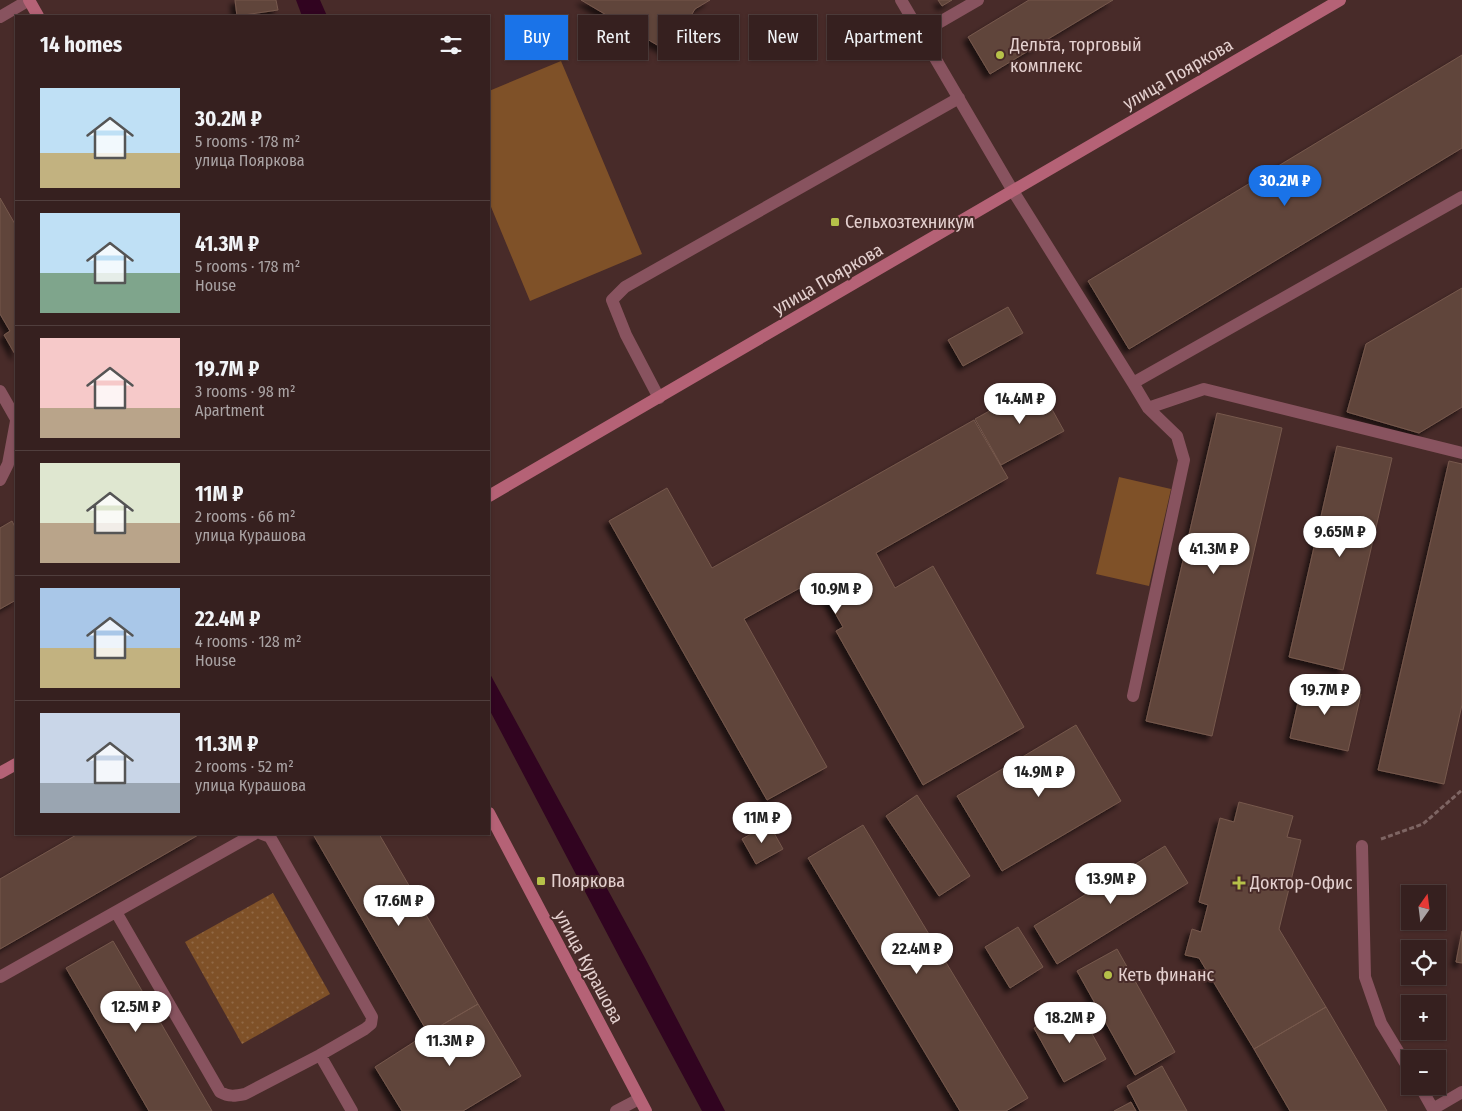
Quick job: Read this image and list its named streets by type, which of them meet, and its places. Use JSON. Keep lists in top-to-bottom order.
{
  "streets": {
    "main road": ["улица Пояркова", "улица Курашова"]
  },
  "places": {
    "other": ["Дельта, торговый комплекс", "Кеть финанс"],
    "transit": ["Сельхозтехникум", "Пояркова"],
    "health": ["Доктор-Офис"]
  },
  "north": "top",
  "page": {
    "chip": [
      "Buy",
      "Rent",
      "Filters",
      "New",
      "Apartment"
    ],
    "heading": "14 homes",
    "list": [
      {
        "name": "30.2M ₽",
        "note": "5 rooms · 178 m² · улица Пояркова"
      },
      {
        "name": "41.3M ₽",
        "note": "5 rooms · 178 m² · House"
      },
      {
        "name": "19.7M ₽",
        "note": "3 rooms · 98 m² · Apartment"
      },
      {
        "name": "11M ₽",
        "note": "2 rooms · 66 m² · улица Курашова"
      },
      {
        "name": "22.4M ₽",
        "note": "4 rooms · 128 m² · House"
      },
      {
        "name": "11.3M ₽",
        "note": "2 rooms · 52 m² · улица Курашова"
      }
    ],
    "price": [
      "30.2M ₽",
      "14.4M ₽",
      "9.65M ₽",
      "41.3M ₽",
      "10.9M ₽",
      "19.7M ₽",
      "14.9M ₽",
      "11M ₽",
      "13.9M ₽",
      "17.6M ₽",
      "22.4M ₽",
      "12.5M ₽",
      "18.2M ₽",
      "11.3M ₽"
    ],
    "map_buttons": ["+", "−"]
  }
}
